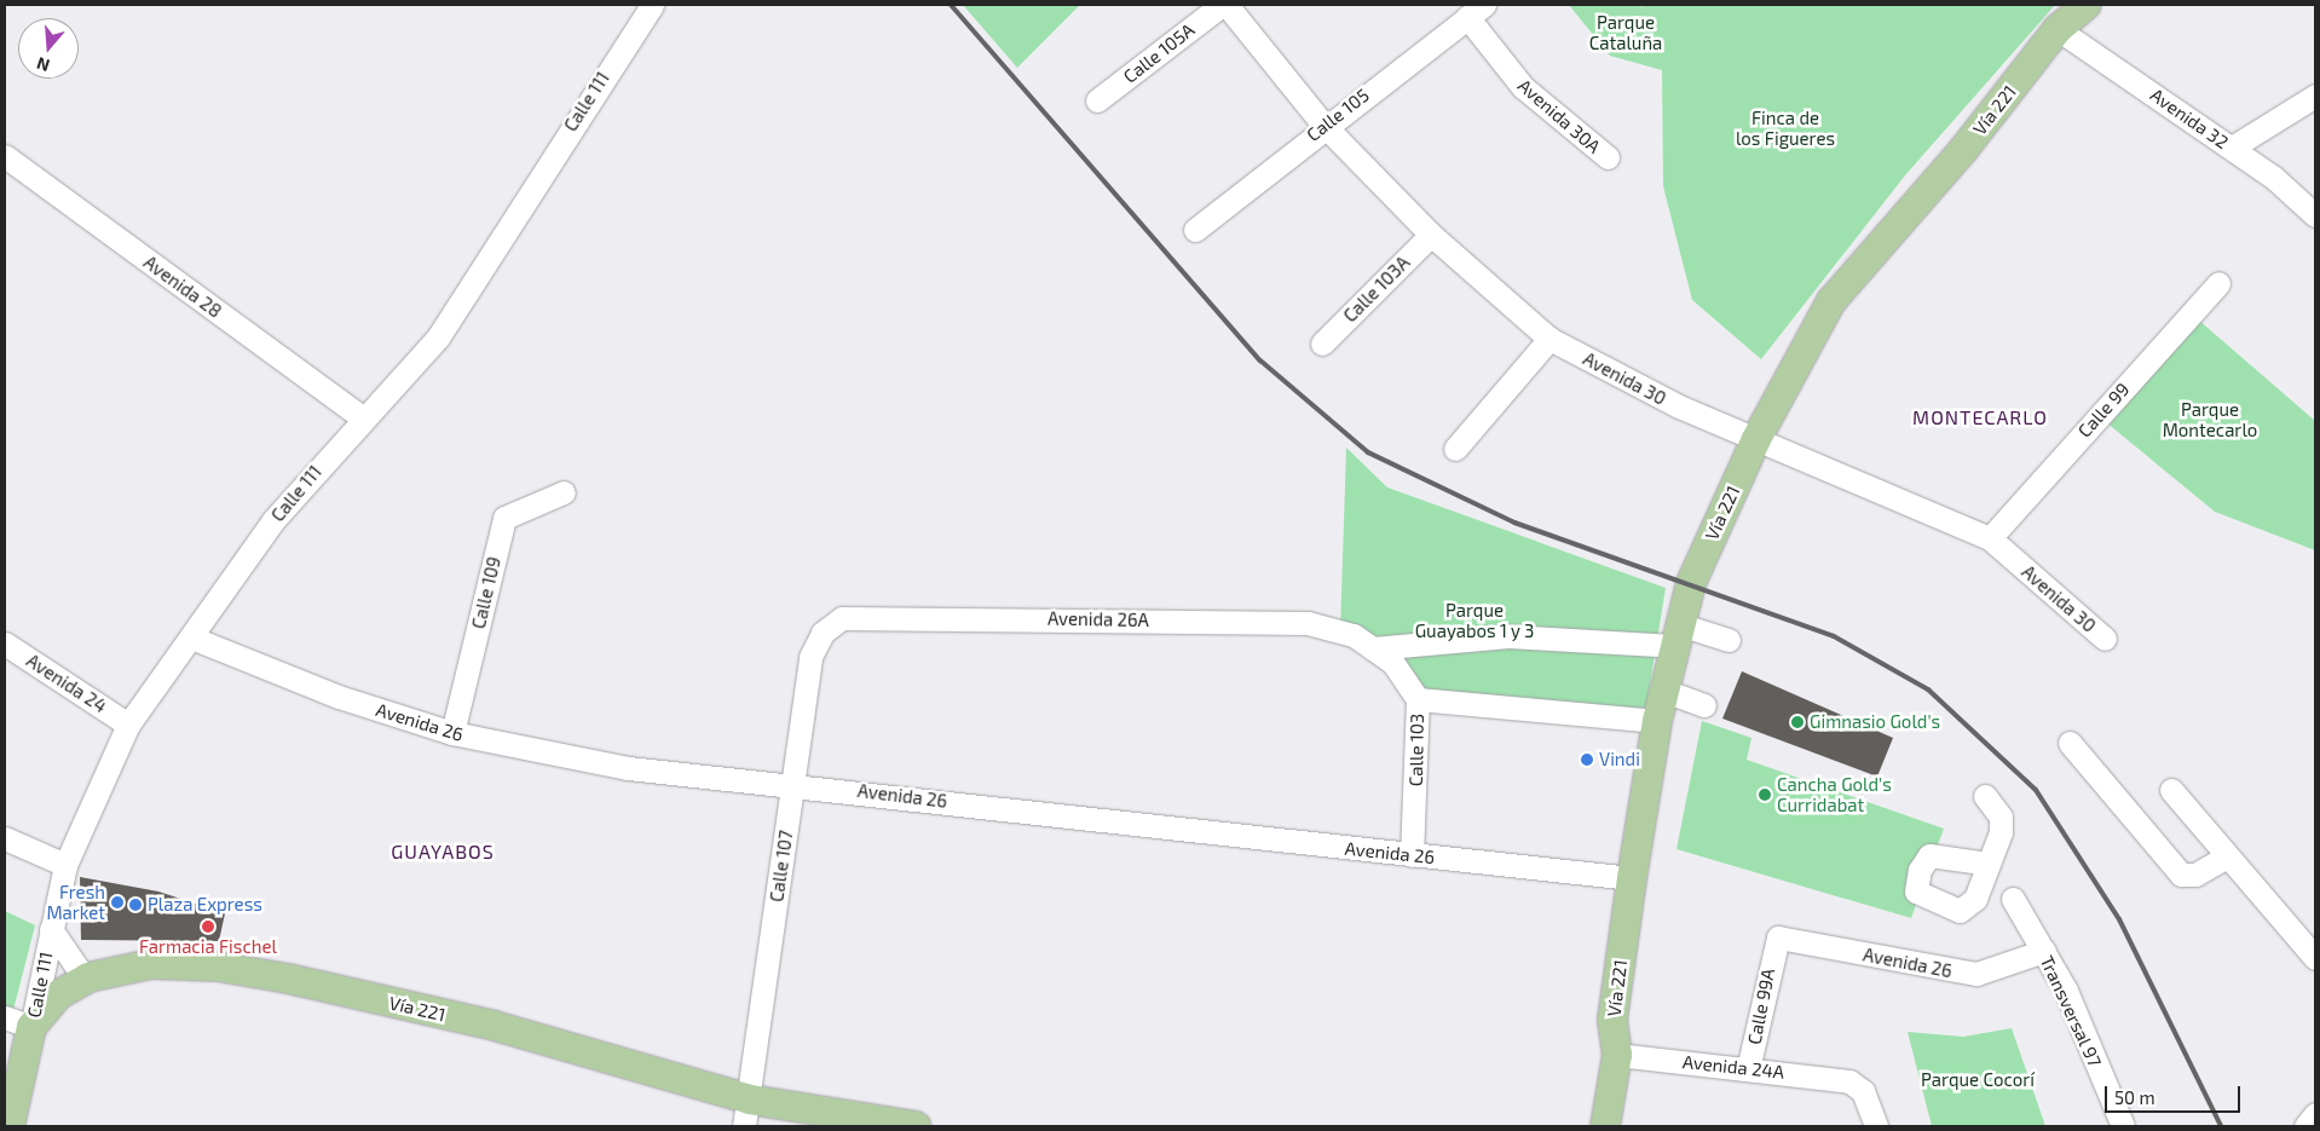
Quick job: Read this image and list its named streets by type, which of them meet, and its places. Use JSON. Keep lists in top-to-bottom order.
{
  "streets": {
    "main road": ["Vía 221"],
    "street": [
      "Calle 105A",
      "Calle 111",
      "Calle 105",
      "Avenida 30A",
      "Avenida 32",
      "Avenida 28",
      "Calle 103A",
      "Avenida 30",
      "Calle 99",
      "Calle 109",
      "Avenida 26A",
      "Avenida 24",
      "Avenida 26",
      "Calle 103",
      "Calle 107",
      "Calle 99A",
      "Transversal 97",
      "Avenida 24A"
    ]
  },
  "crossings": [
    ["Calle 111", "Vía 221"],
    ["Calle 111", "Avenida 28"],
    ["Calle 111", "Avenida 24"],
    ["Calle 111", "Avenida 26"],
    ["Vía 221", "Avenida 32"],
    ["Vía 221", "Avenida 30"],
    ["Vía 221", "Avenida 26"],
    ["Vía 221", "Calle 107"],
    ["Vía 221", "Avenida 24A"],
    ["Calle 105", "Avenida 30A"],
    ["Calle 105", "Avenida 30"],
    ["Calle 103A", "Avenida 30"],
    ["Avenida 30", "Calle 99"],
    ["Calle 109", "Avenida 26"],
    ["Avenida 26A", "Calle 103"],
    ["Avenida 26A", "Calle 107"],
    ["Avenida 26", "Calle 103"],
    ["Avenida 26", "Calle 107"],
    ["Avenida 26", "Calle 99A"],
    ["Avenida 26", "Transversal 97"],
    ["Calle 99A", "Avenida 24A"]
  ],
  "districts": ["MONTECARLO", "GUAYABOS"],
  "parks": [
    "Parque Cataluña",
    "Finca de los Figueres",
    "Parque Montecarlo",
    "Parque Guayabos 1 y 3",
    "Parque Cocorí"
  ],
  "places": [
    "Gimnasio Gold's",
    "Vindi",
    "Cancha Gold's Curridabat",
    "Fresh Market",
    "Plaza Express",
    "Farmacia Fischel"
  ],
  "scale_bar": "50 m",
  "north": "bottom"
}
